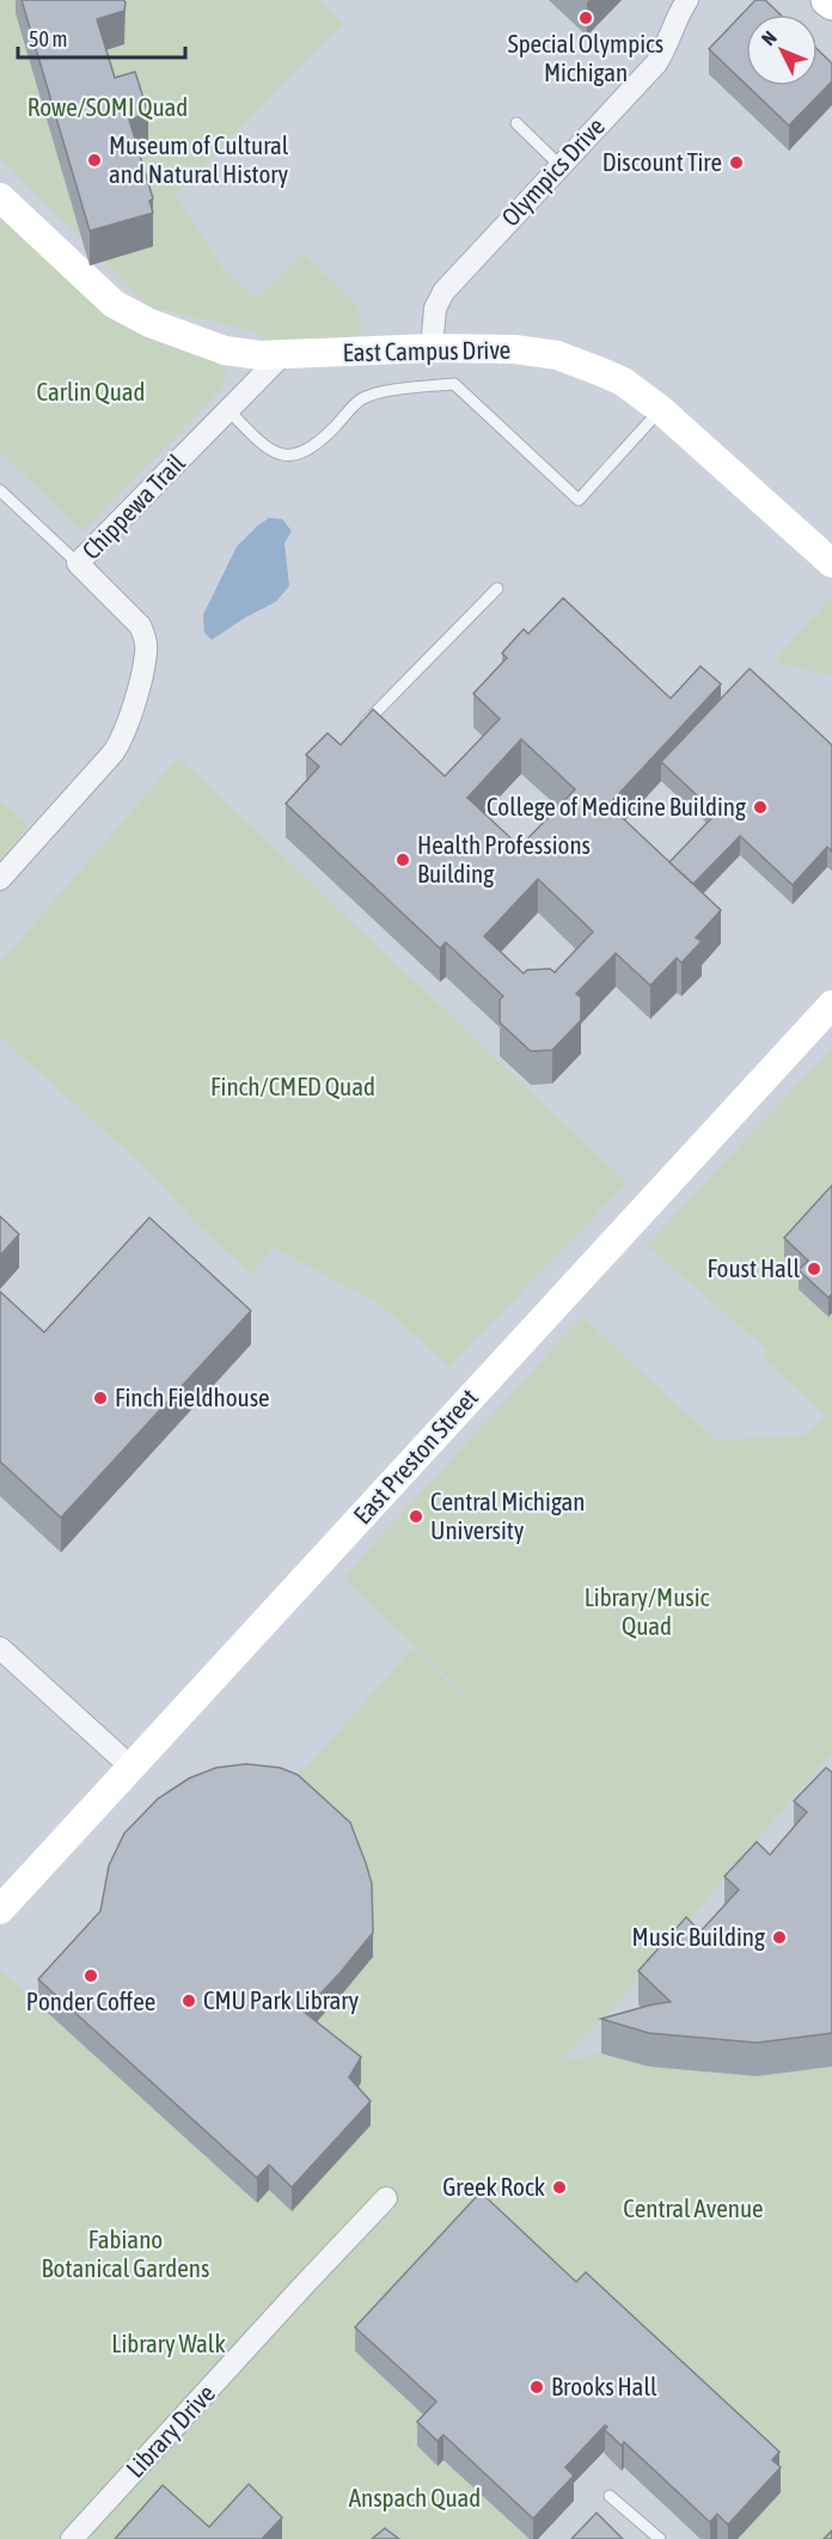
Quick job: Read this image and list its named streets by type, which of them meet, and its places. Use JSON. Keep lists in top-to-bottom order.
{
  "streets": {
    "street": [
      "Olympics Drive",
      "East Campus Drive",
      "Chippewa Trail",
      "East Preston Street",
      "Library Drive"
    ]
  },
  "crossings": [
    ["Olympics Drive", "East Campus Drive"],
    ["East Campus Drive", "Chippewa Trail"]
  ],
  "parks": [
    "Rowe/SOMI Quad",
    "Carlin Quad",
    "Finch/CMED Quad",
    "Library/Music Quad",
    "Central Avenue",
    "Fabiano Botanical Gardens",
    "Library Walk",
    "Anspach Quad"
  ],
  "places": [
    "Special Olympics Michigan",
    "Museum of Cultural and Natural History",
    "Discount Tire",
    "College of Medicine Building",
    "Health Professions Building",
    "Foust Hall",
    "Finch Fieldhouse",
    "Central Michigan University",
    "Music Building",
    "Ponder Coffee",
    "CMU Park Library",
    "Greek Rock",
    "Brooks Hall"
  ],
  "scale_bar": "50 m",
  "north": "top left"
}
